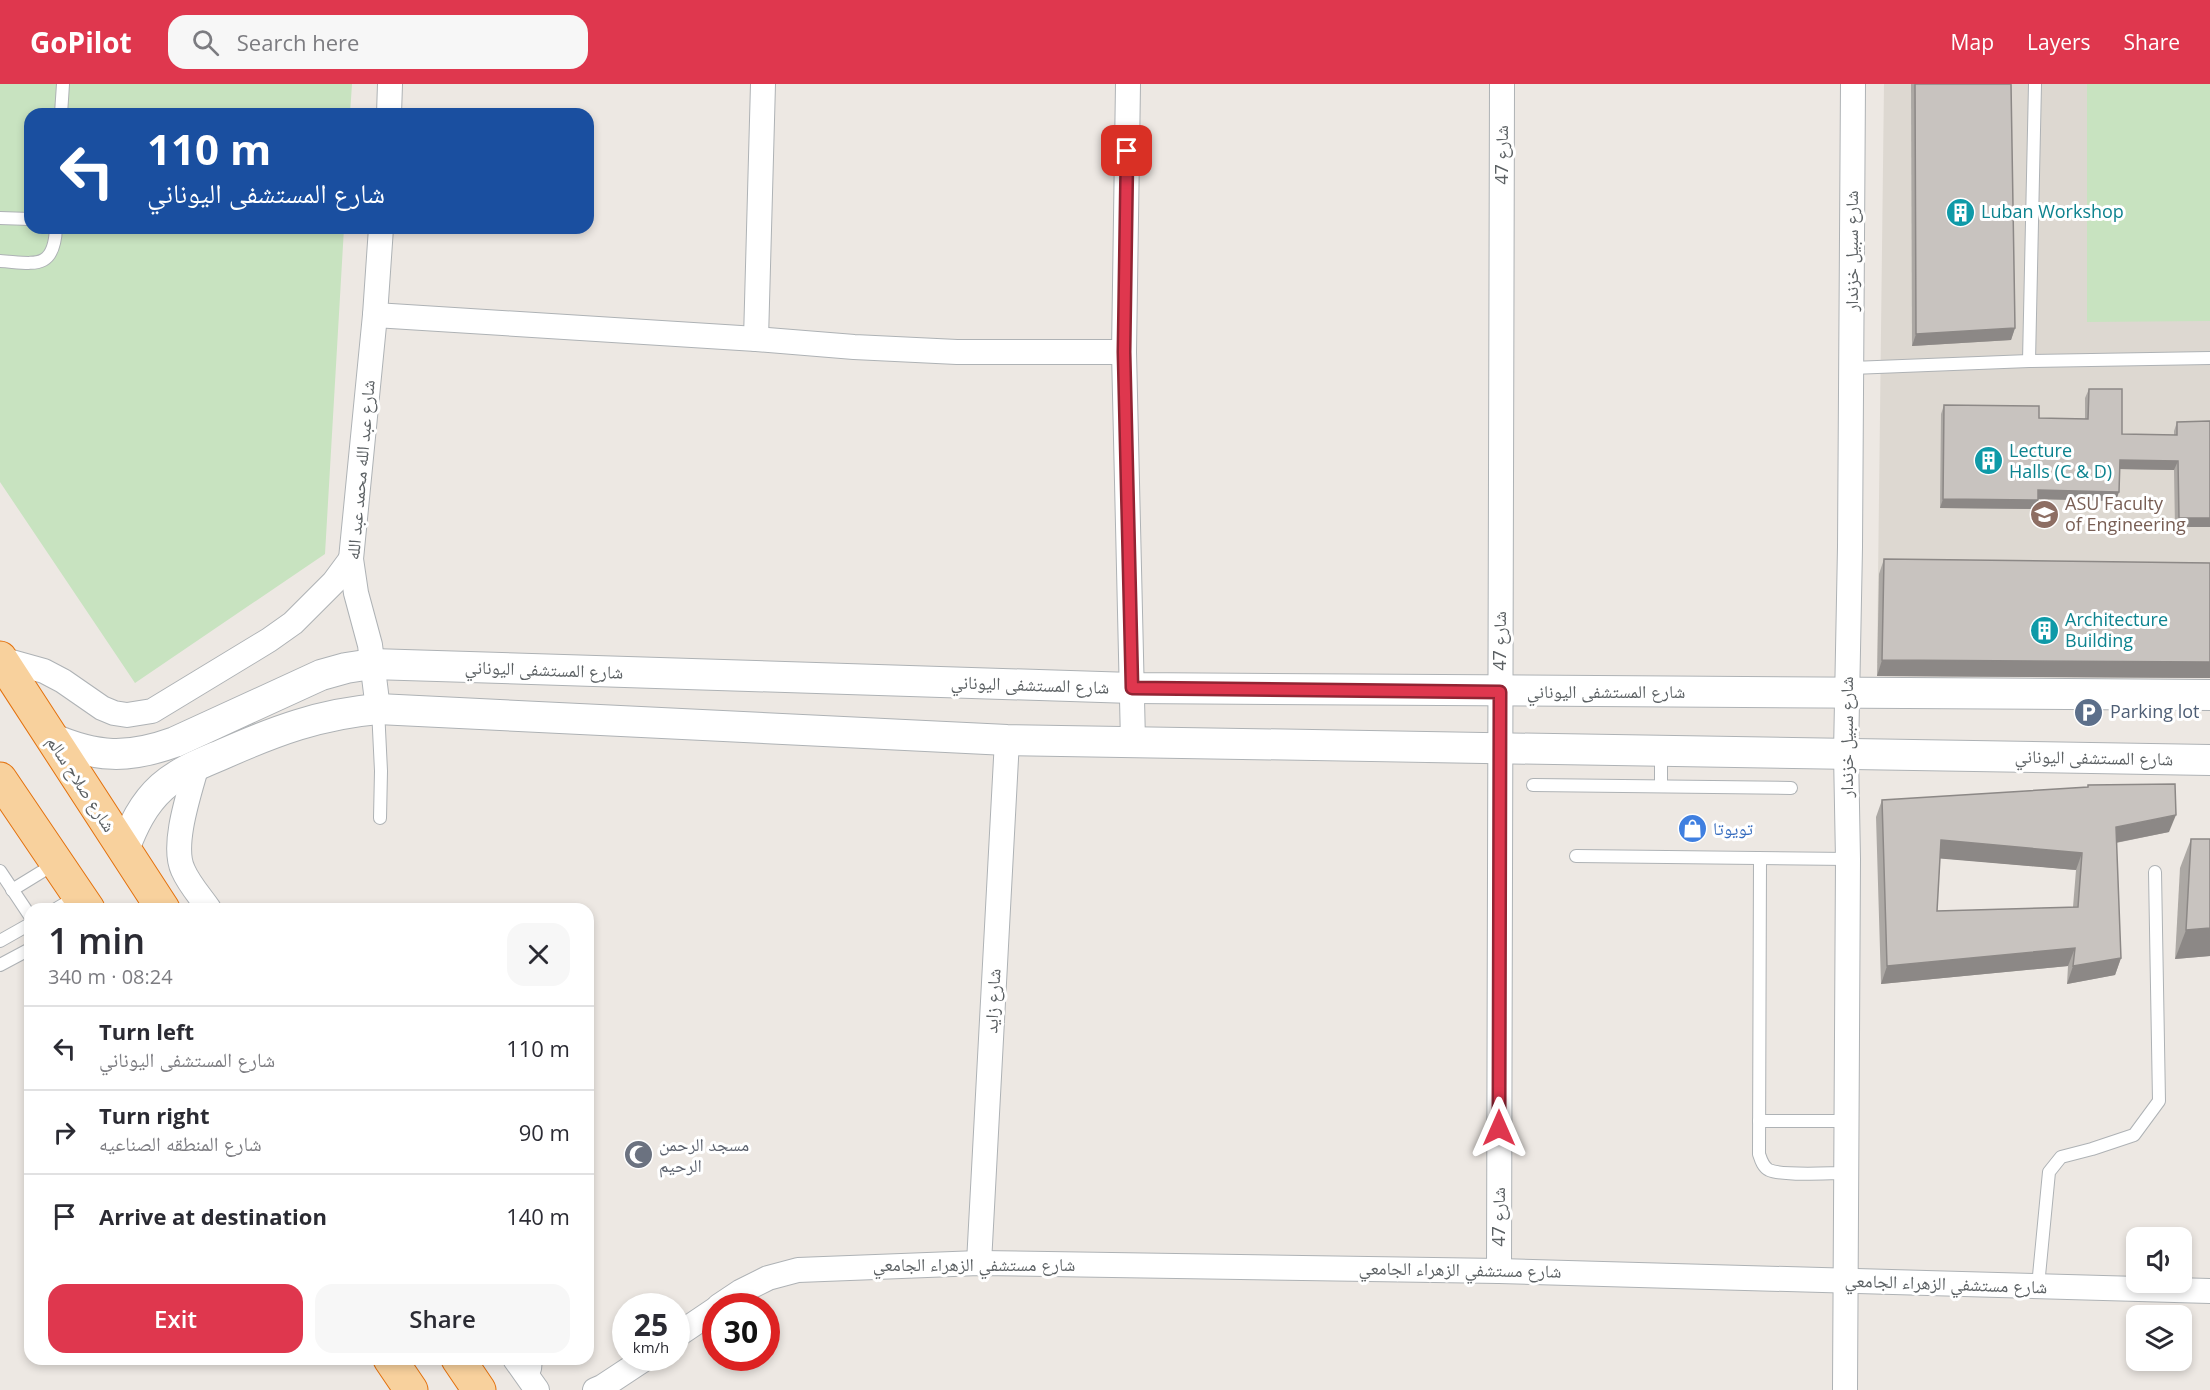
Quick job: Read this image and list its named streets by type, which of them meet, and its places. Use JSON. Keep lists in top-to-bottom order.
{
  "streets": {
    "highway": ["شارع صلاح سالم"],
    "street": [
      "شارع 47",
      "شارع سبيل خزندار",
      "شارع عبد الله محمد عبد الله",
      "شارع المستشفى اليوناني",
      "شارع زايد",
      "شارع مستشفي الزهراء الجامعي"
    ]
  },
  "crossings": [
    ["شارع 47", "شارع المستشفى اليوناني"],
    ["شارع 47", "شارع مستشفي الزهراء الجامعي"],
    ["شارع سبيل خزندار", "شارع المستشفى اليوناني"],
    ["شارع سبيل خزندار", "شارع مستشفي الزهراء الجامعي"],
    ["شارع عبد الله محمد عبد الله", "شارع المستشفى اليوناني"],
    ["شارع المستشفى اليوناني", "شارع صلاح سالم"],
    ["شارع المستشفى اليوناني", "شارع زايد"],
    ["شارع زايد", "شارع مستشفي الزهراء الجامعي"]
  ],
  "places": {
    "building": ["Luban Workshop", "Lecture Halls (C & D)", "Architecture Building"],
    "school or university": ["ASU Faculty of Engineering"],
    "parking": ["Parking lot"],
    "shop": ["تويوتا"],
    "mosque": ["مسجد الرحمن الرحيم"]
  },
  "page": {
    "header": "GoPilot",
    "search": "Search here",
    "nav": ["Map", "Layers", "Share"],
    "turn": ["110 m", "شارع المستشفى اليوناني"],
    "heading": ["1 min", "340 m · 08:24"],
    "list": [
      {
        "name": "Turn left",
        "note": "شارع المستشفى اليوناني",
        "value": "110 m"
      },
      {
        "name": "Turn right",
        "note": "شارع المنطقه الصناعيه",
        "value": "90 m"
      },
      {
        "name": "Arrive at destination",
        "value": "140 m"
      }
    ],
    "buttons": ["Exit", "Share"],
    "speed": "25 km/h",
    "limit": "30"
  }
}
